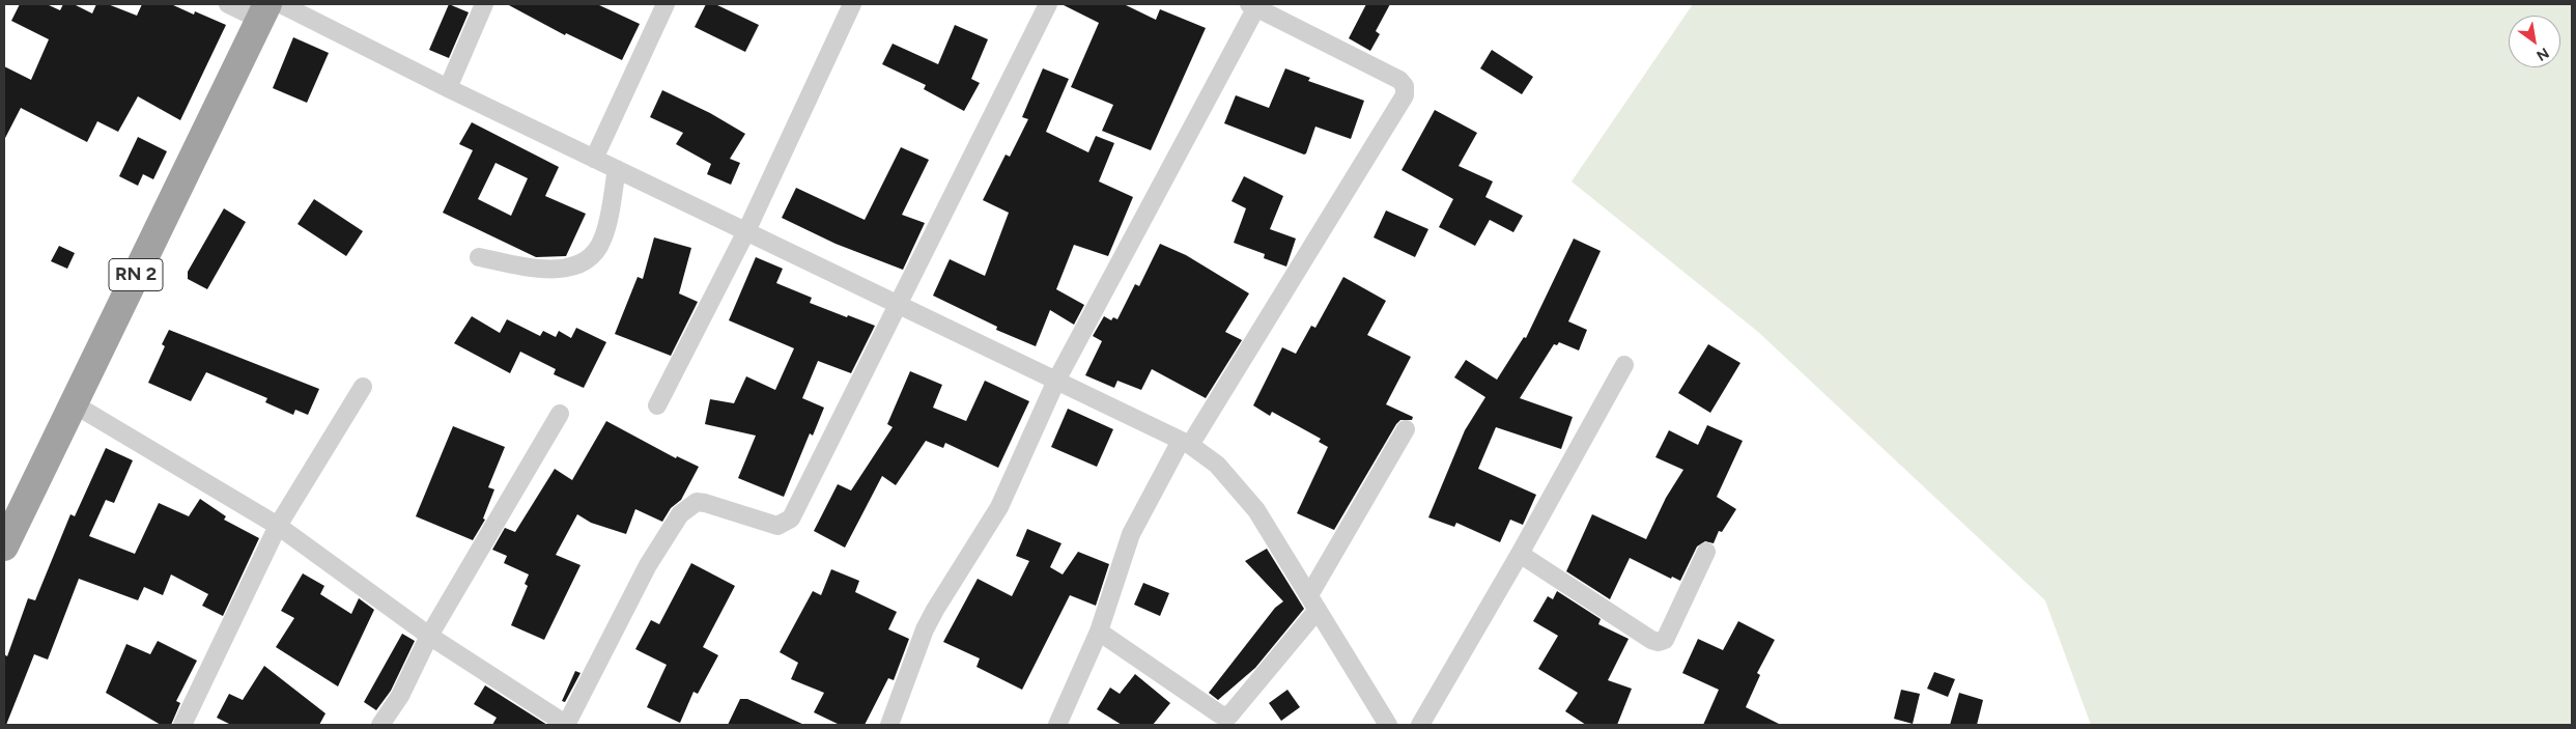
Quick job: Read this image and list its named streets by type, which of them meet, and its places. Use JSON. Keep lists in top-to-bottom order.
{
  "streets": {
    "highway": ["RN 2"]
  },
  "north": "bottom right"
}
